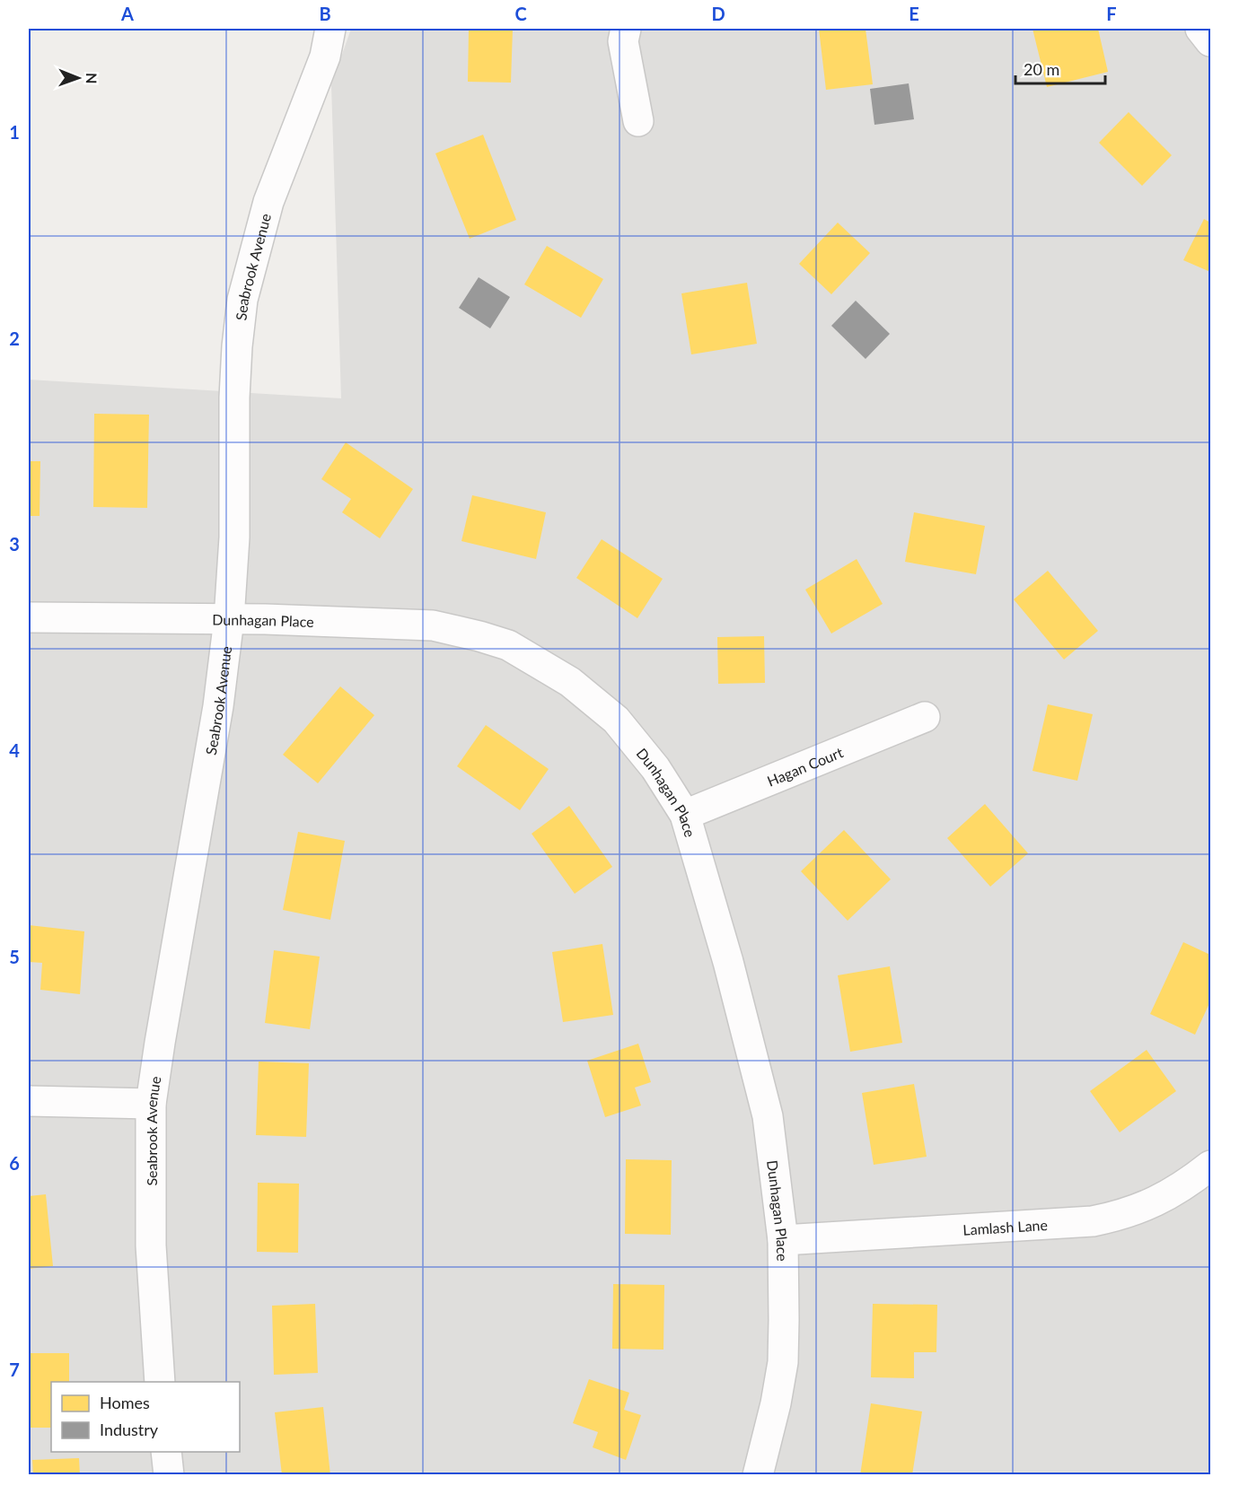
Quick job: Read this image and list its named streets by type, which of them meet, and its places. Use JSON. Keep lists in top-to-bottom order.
{
  "streets": {
    "street": [
      "Seabrook Avenue",
      "Dunhagan Place",
      "Hagan Court",
      "Lamlash Lane"
    ]
  },
  "crossings": [
    ["Seabrook Avenue", "Dunhagan Place"],
    ["Dunhagan Place", "Hagan Court"],
    ["Dunhagan Place", "Lamlash Lane"]
  ],
  "legend": ["Homes", "Industry"],
  "scale_bar": "20 m",
  "north": "right",
  "grid": {
    "columns": [
      "A",
      "B",
      "C",
      "D",
      "E",
      "F"
    ],
    "rows": [
      "1",
      "2",
      "3",
      "4",
      "5",
      "6",
      "7"
    ]
  }
}
